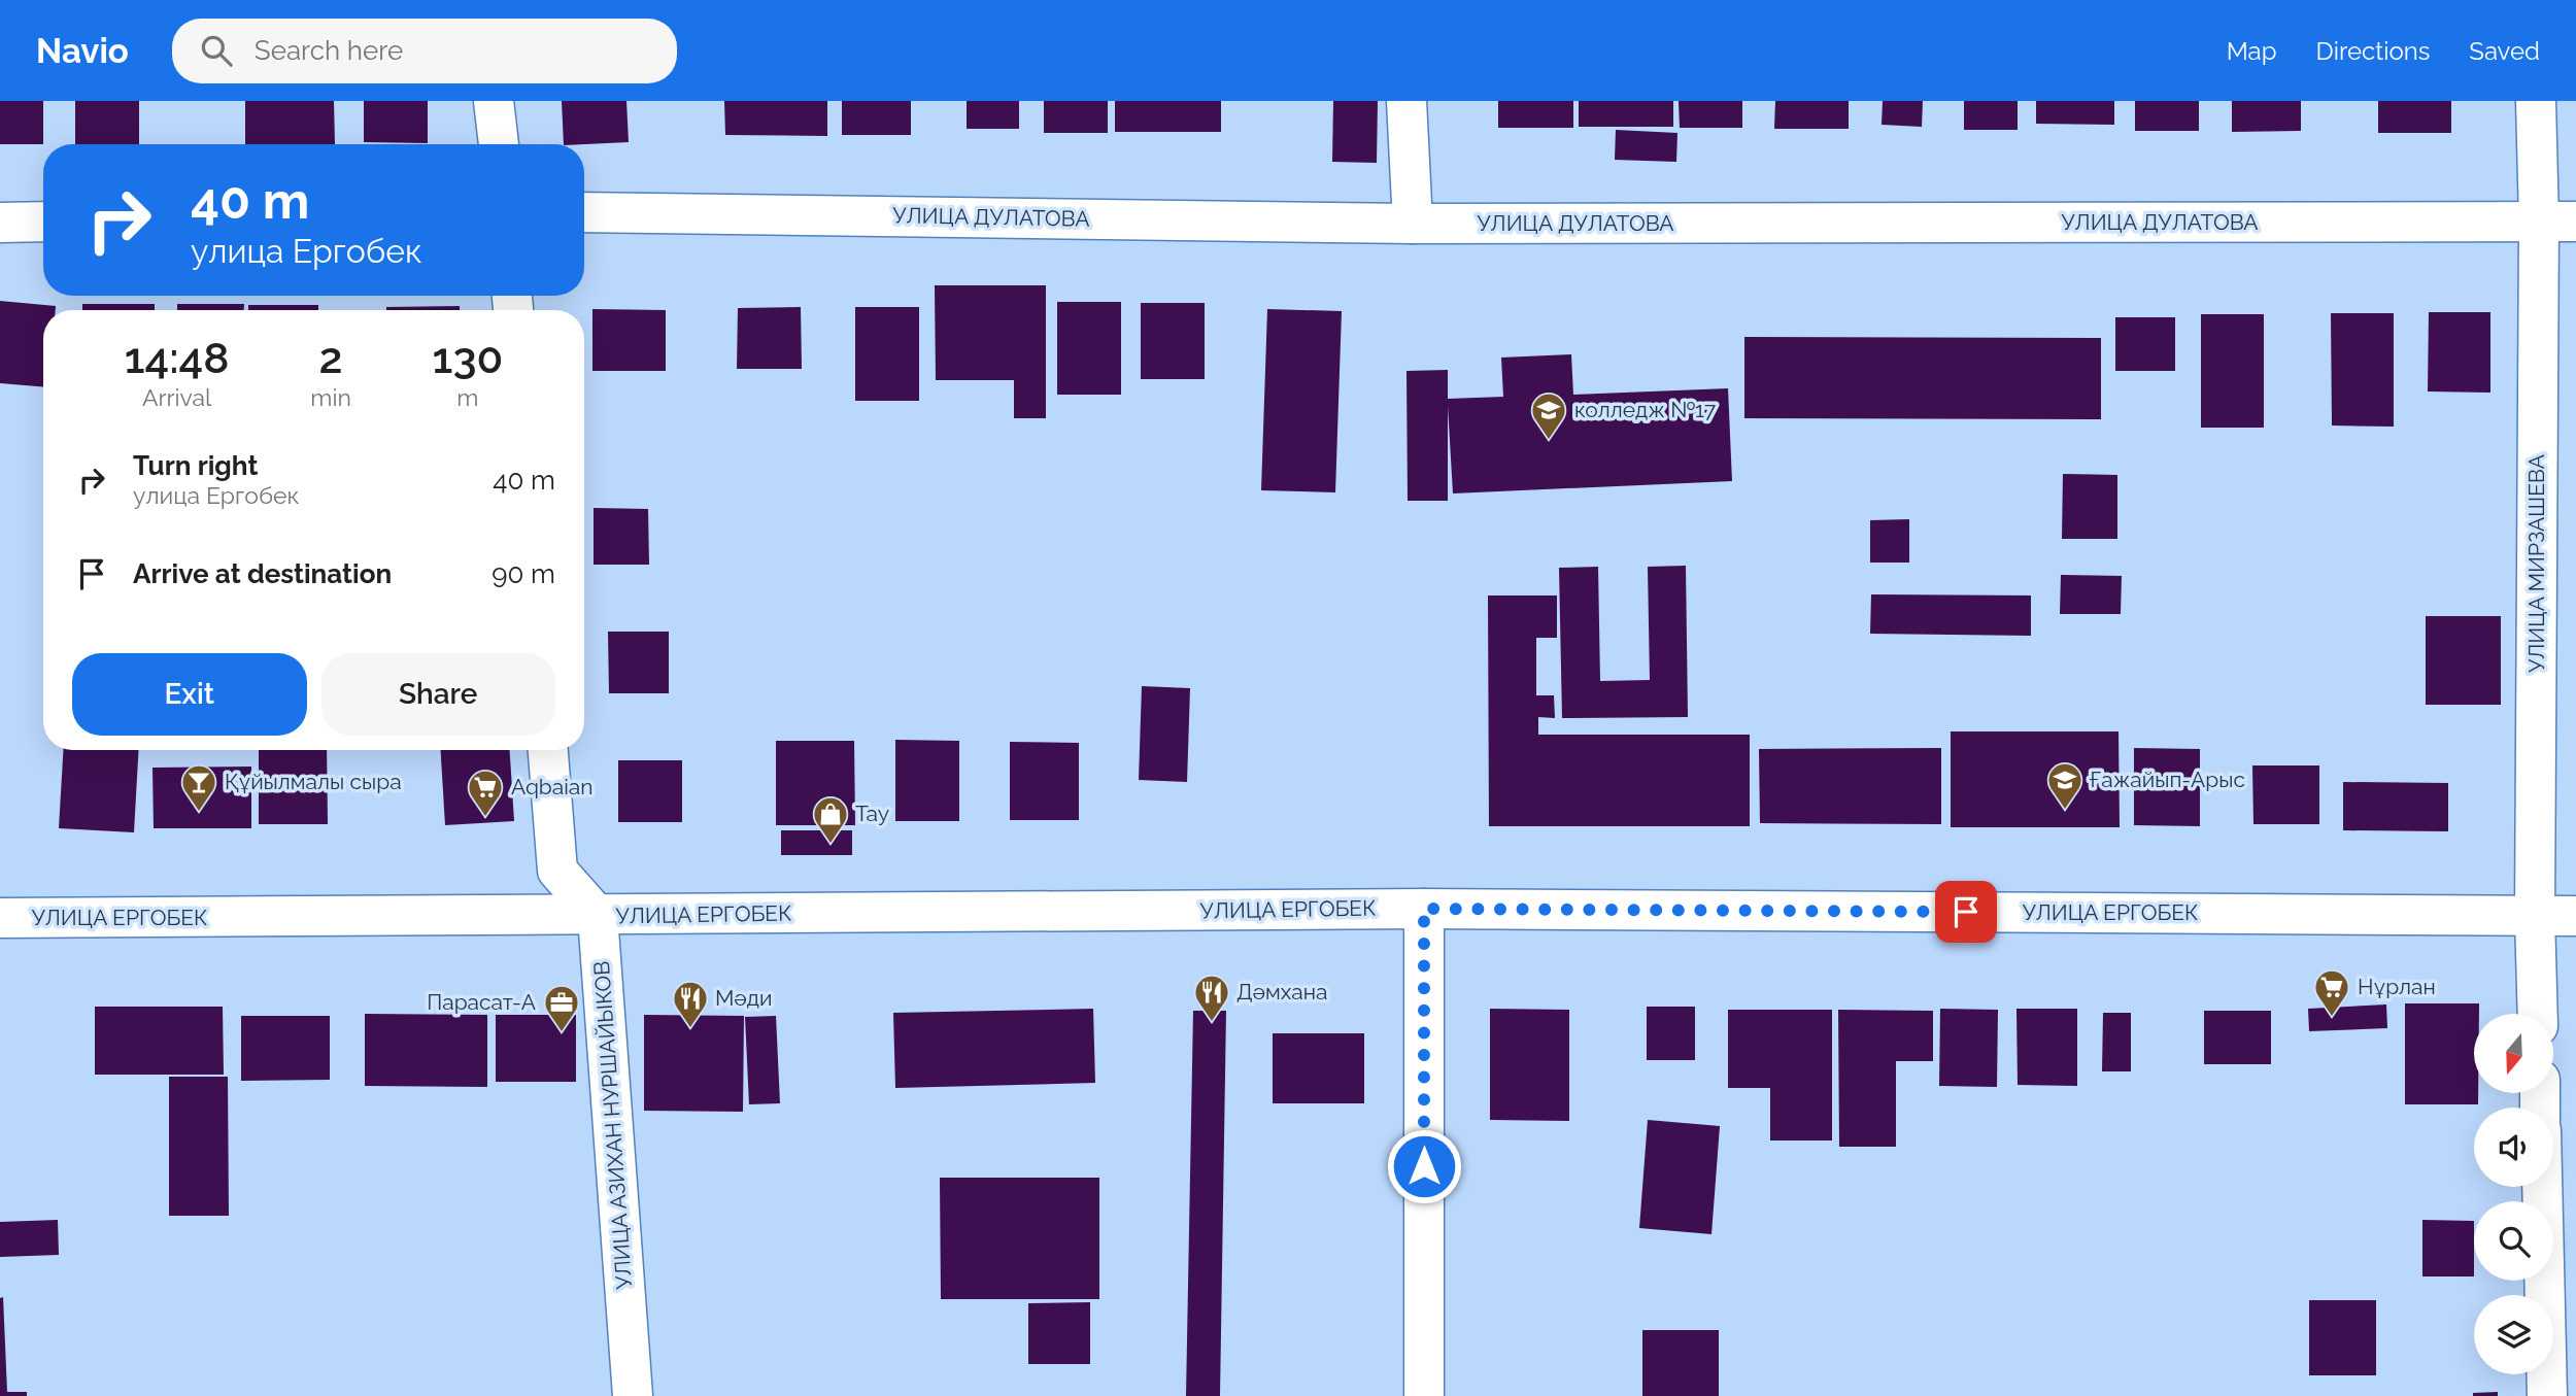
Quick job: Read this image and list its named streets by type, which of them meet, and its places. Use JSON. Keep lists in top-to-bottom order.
{
  "streets": {
    "street": [
      "УЛИЦА ДУЛАТОВА",
      "УЛИЦА МИРЗАШЕВА",
      "УЛИЦА ЕРГОБЕК",
      "УЛИЦА АЗИХАН НУРШАЙЫКОВ"
    ]
  },
  "crossings": [
    ["УЛИЦА ДУЛАТОВА", "УЛИЦА МИРЗАШЕВА"],
    ["УЛИЦА МИРЗАШЕВА", "УЛИЦА ЕРГОБЕК"],
    ["УЛИЦА ЕРГОБЕК", "УЛИЦА АЗИХАН НУРШАЙЫКОВ"]
  ],
  "places": {
    "school or university": ["колледж №17", "Ғажайып-Арыс"],
    "bar": ["Құйылмалы сыра"],
    "supermarket": ["Aqbaian", "Нұрлан"],
    "shop": ["Тау"],
    "restaurant": ["Дәмхана", "Мәди"],
    "office": ["Парасат-А"]
  },
  "north": "bottom",
  "page": {
    "header": "Navio",
    "search": "Search here",
    "nav": ["Map", "Directions", "Saved"],
    "turn": ["40 m", "улица Ергобек"],
    "eta": [
      "14:48",
      "Arrival",
      "2",
      "min",
      "130",
      "m"
    ],
    "list": [
      {
        "name": "Turn right",
        "note": "улица Ергобек",
        "value": "40 m"
      },
      {
        "name": "Arrive at destination",
        "value": "90 m"
      }
    ],
    "buttons": ["Exit", "Share"]
  }
}
